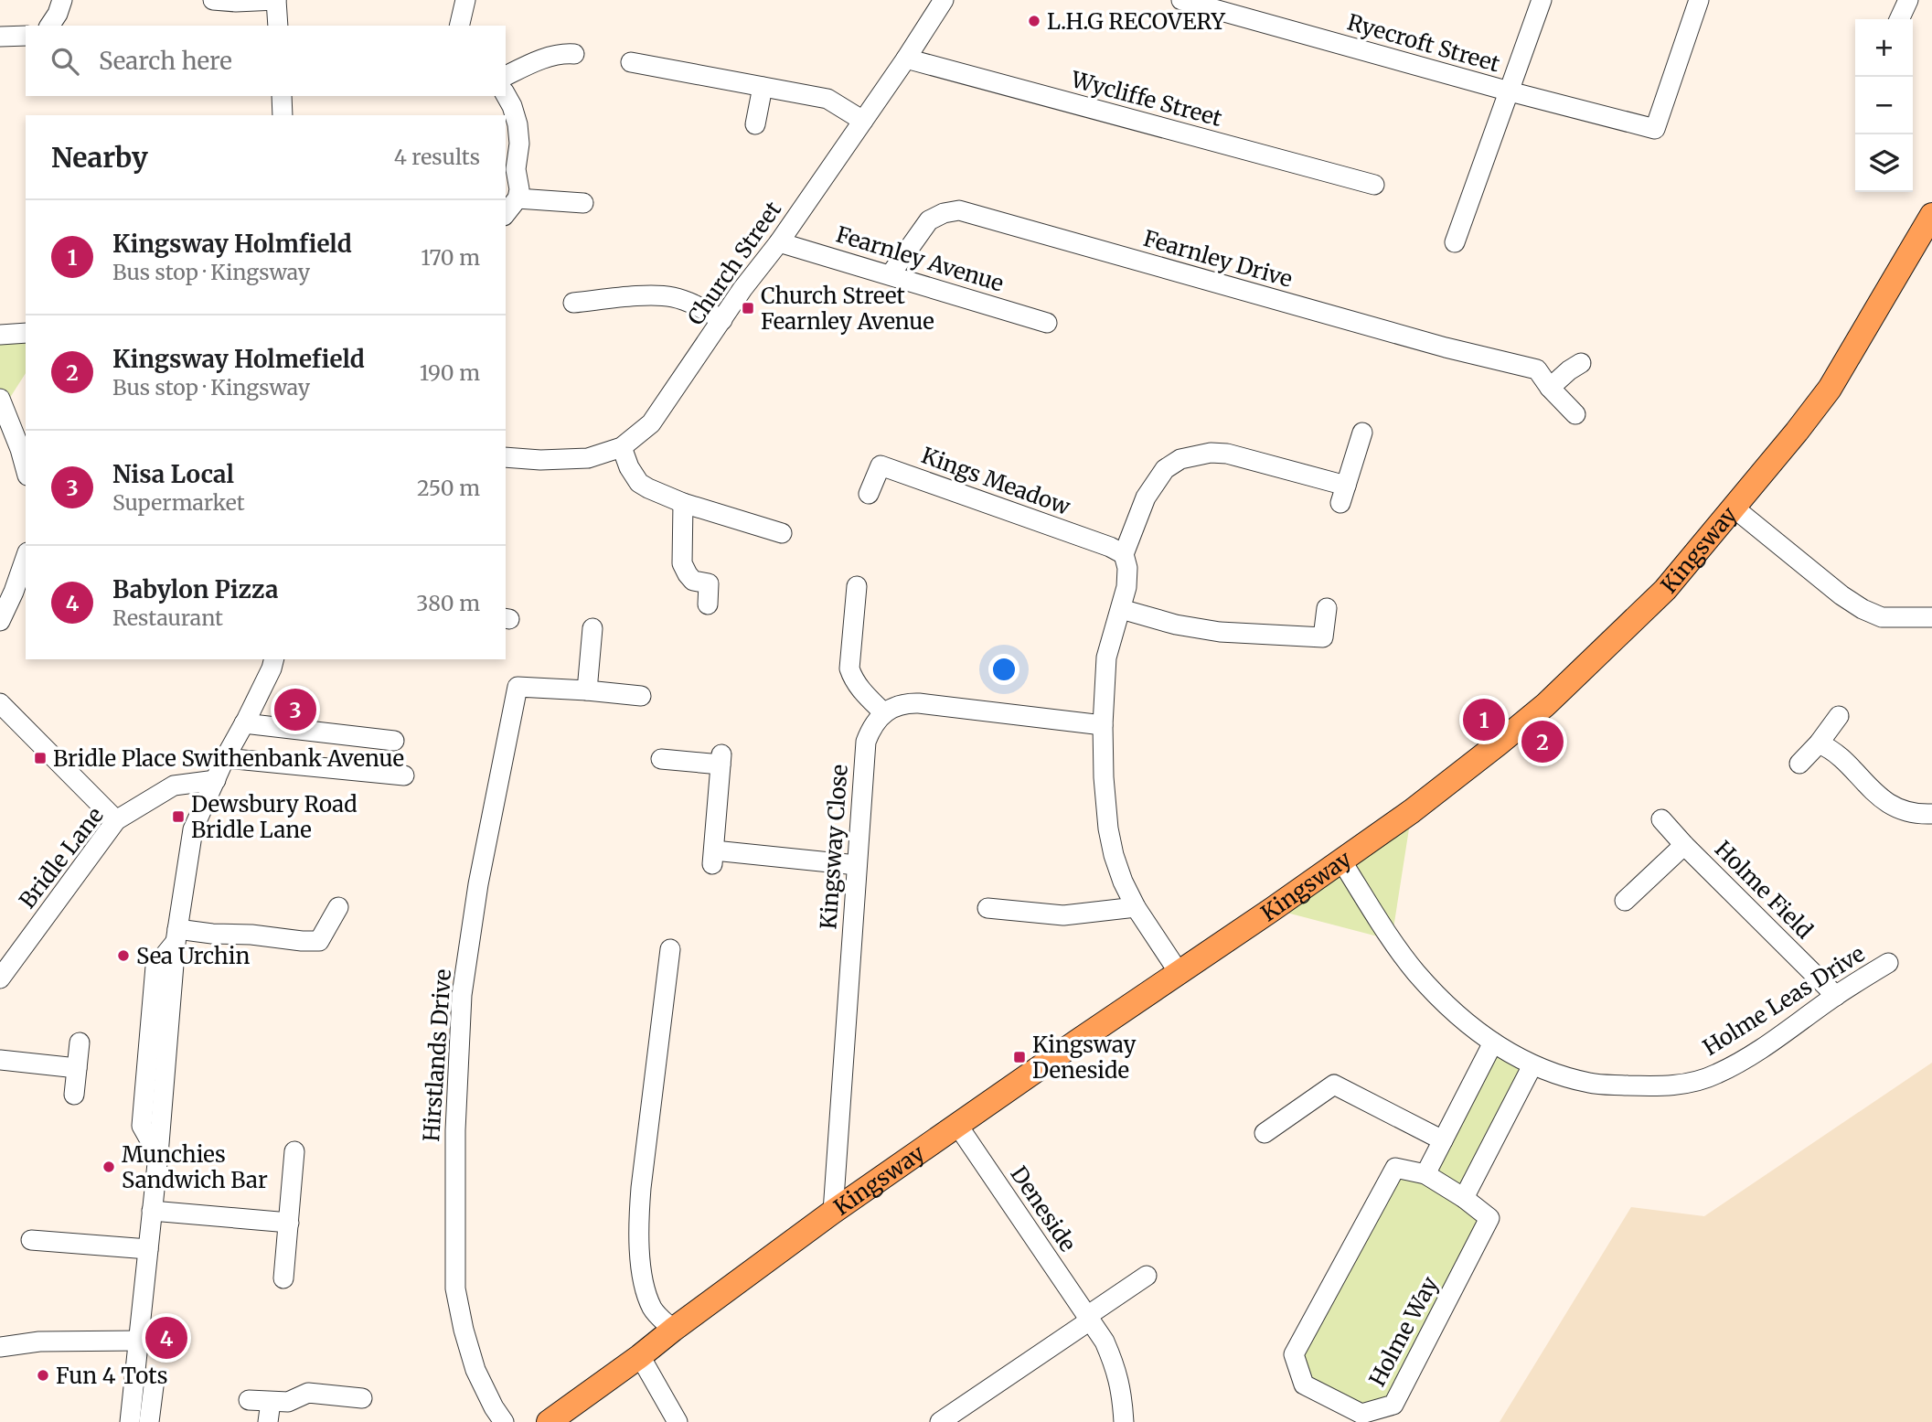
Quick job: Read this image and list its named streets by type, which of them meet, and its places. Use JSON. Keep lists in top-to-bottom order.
{
  "streets": {
    "main road": ["Kingsway"],
    "street": [
      "Ryecroft Street",
      "Wycliffe Street",
      "Fearnley Avenue",
      "Fearnley Drive",
      "Church Street",
      "Kings Meadow",
      "Kingsway Close",
      "Bridle Lane",
      "Holme Field",
      "Holme Leas Drive",
      "Hirstlands Drive",
      "Deneside",
      "Holme Way"
    ]
  },
  "crossings": [
    ["Wycliffe Street", "Church Street"],
    ["Fearnley Avenue", "Fearnley Drive"],
    ["Fearnley Avenue", "Church Street"],
    ["Kingsway", "Kingsway Close"],
    ["Kingsway", "Holme Leas Drive"],
    ["Kingsway", "Deneside"],
    ["Holme Field", "Holme Leas Drive"]
  ],
  "places": {
    "other": [
      "L.H.G RECOVERY",
      "Sea Urchin",
      "Munchies Sandwich Bar",
      "Fun 4 Tots"
    ],
    "transit": [
      "Church Street Fearnley Avenue",
      "Bridle Place Swithenbank Avenue",
      "Dewsbury Road Bridle Lane",
      "Kingsway Deneside"
    ]
  },
  "page": {
    "map_buttons": ["+", "−"],
    "search": "Search here",
    "heading": ["Nearby", "4 results"],
    "list": [
      {
        "mark": "1",
        "name": "Kingsway Holmfield",
        "note": "Bus stop · Kingsway",
        "value": "170 m"
      },
      {
        "mark": "2",
        "name": "Kingsway Holmefield",
        "note": "Bus stop · Kingsway",
        "value": "190 m"
      },
      {
        "mark": "3",
        "name": "Nisa Local",
        "note": "Supermarket",
        "value": "250 m"
      },
      {
        "mark": "4",
        "name": "Babylon Pizza",
        "note": "Restaurant",
        "value": "380 m"
      }
    ],
    "pins": [
      "3",
      "1",
      "2",
      "4"
    ]
  }
}
